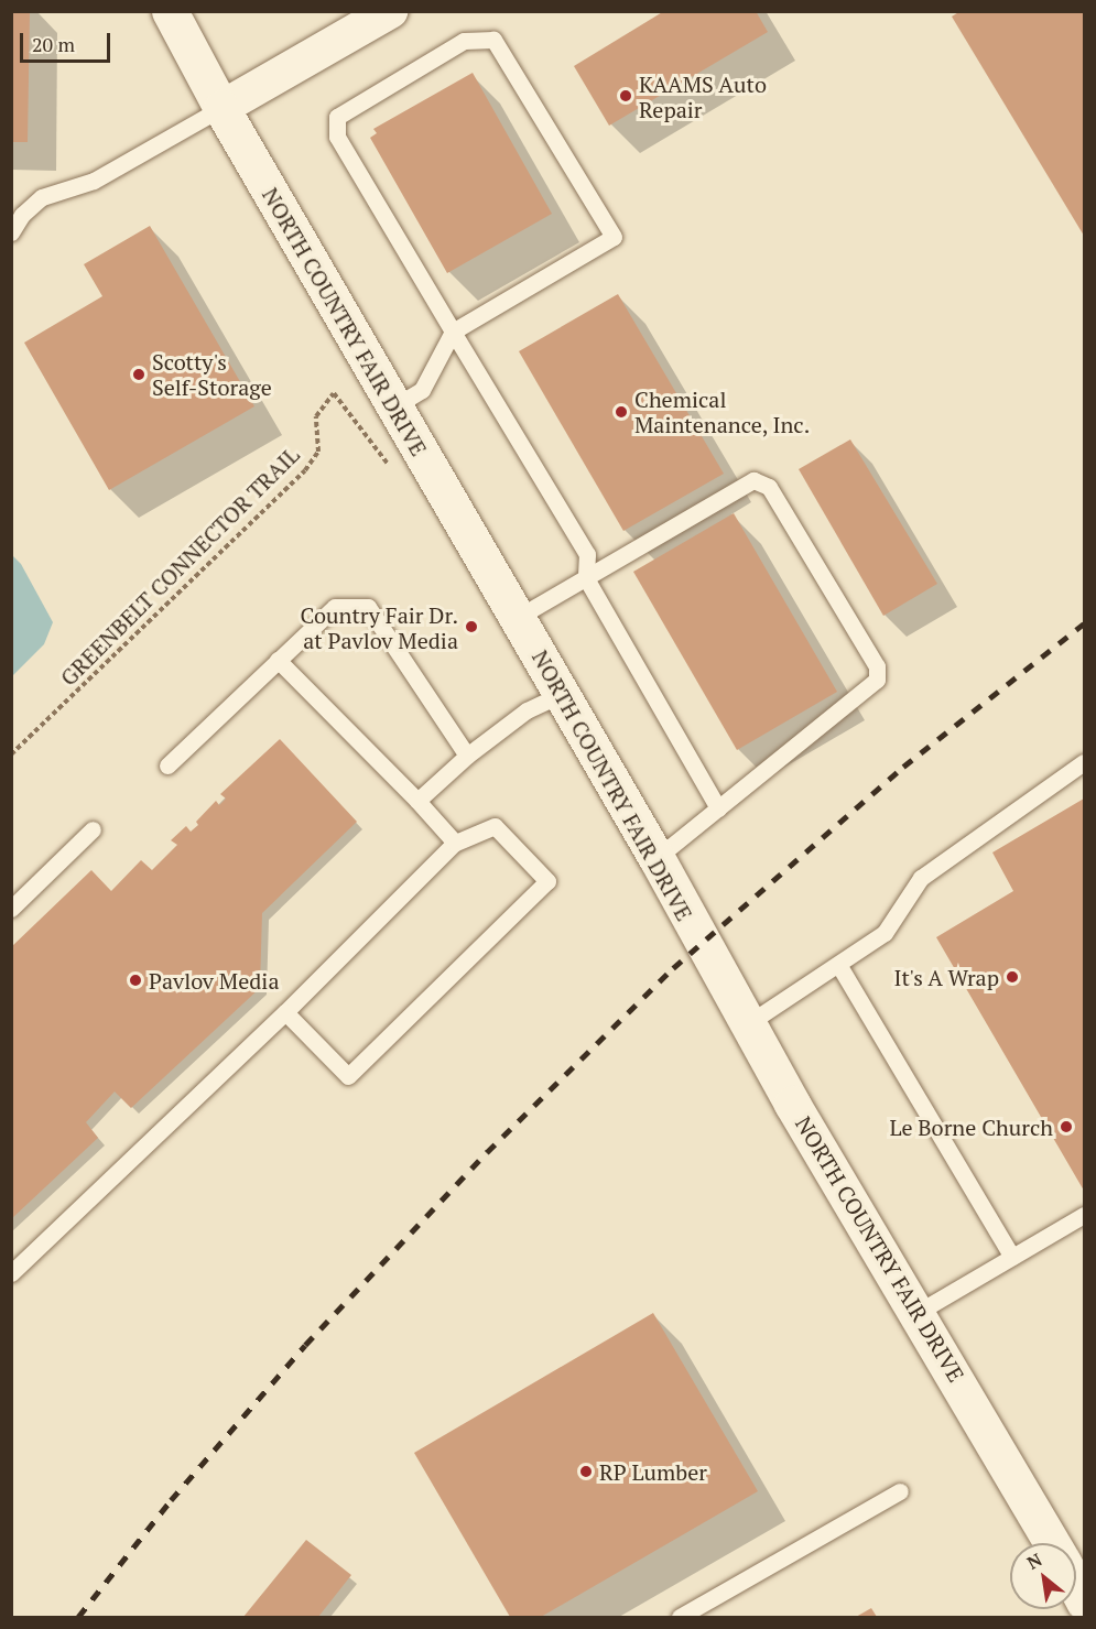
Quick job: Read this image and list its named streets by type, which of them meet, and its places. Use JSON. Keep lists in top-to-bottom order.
{
  "streets": {
    "street": ["NORTH COUNTRY FAIR DRIVE"],
    "path": ["GREENBELT CONNECTOR TRAIL"]
  },
  "crossings": [
    ["NORTH COUNTRY FAIR DRIVE", "GREENBELT CONNECTOR TRAIL"]
  ],
  "places": [
    "KAAMS Auto Repair",
    "Scotty's Self-Storage",
    "Chemical Maintenance, Inc.",
    "Country Fair Dr. at Pavlov Media",
    "It's A Wrap",
    "Pavlov Media",
    "Le Borne Church",
    "RP Lumber"
  ],
  "scale_bar": "20 m",
  "north": "top left"
}
